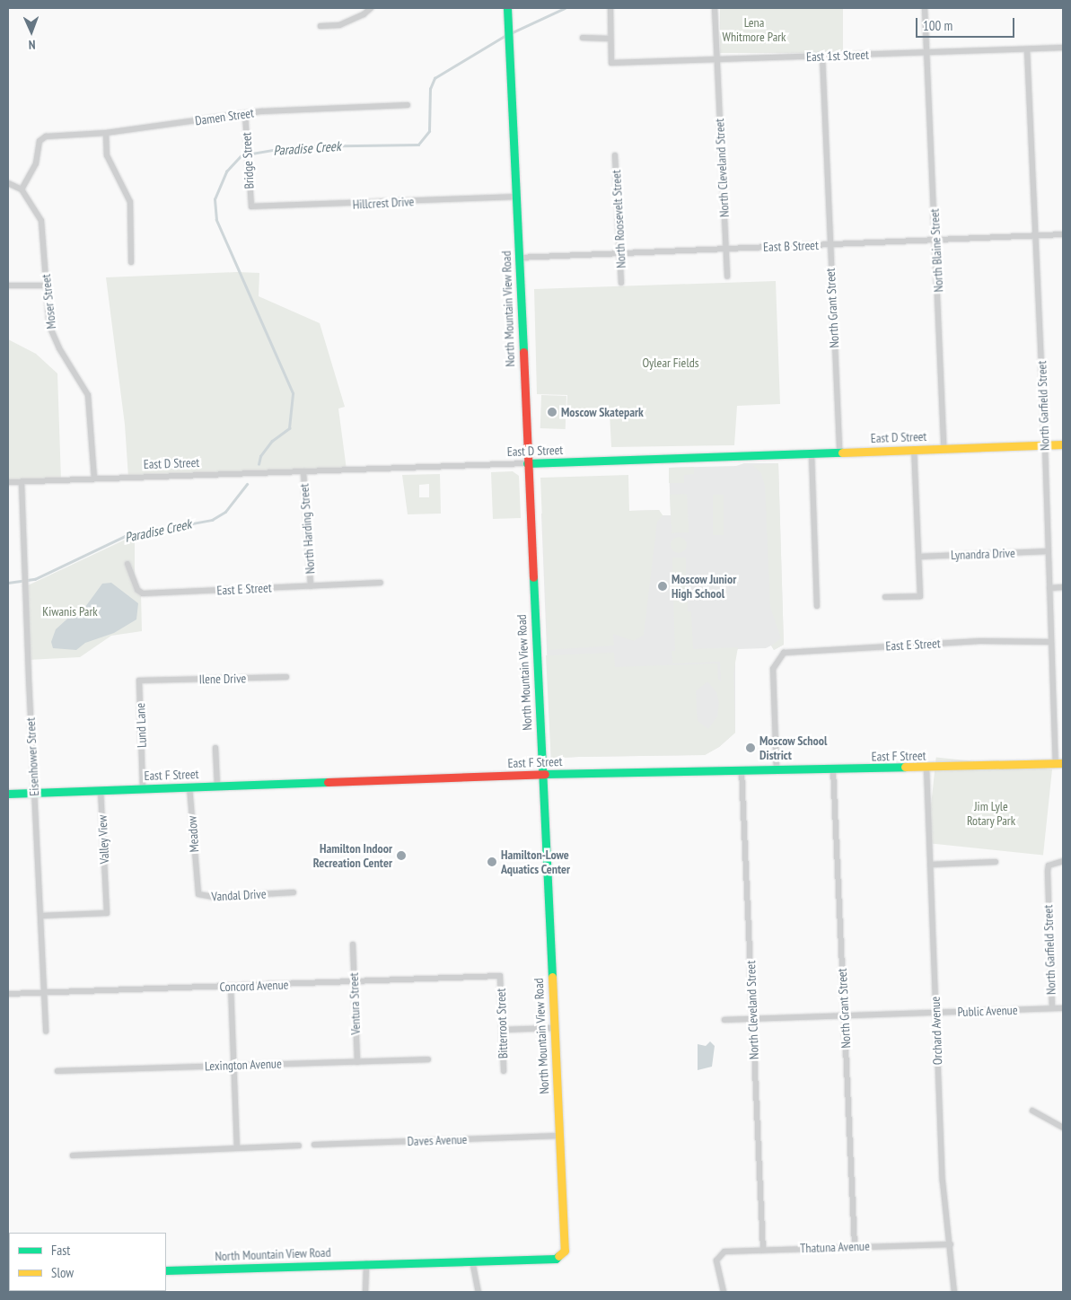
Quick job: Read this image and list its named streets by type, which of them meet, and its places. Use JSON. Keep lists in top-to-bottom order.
{
  "streets": {
    "street": [
      "East 1st Street",
      "Damen Street",
      "Bridge Street",
      "North Cleveland Street",
      "Hillcrest Drive",
      "North Roosevelt Street",
      "East B Street",
      "North Blaine Street",
      "Moser Street",
      "North Grant Street",
      "North Mountain View Road",
      "North Garfield Street",
      "East D Street",
      "North Harding Street",
      "Lynandra Drive",
      "East E Street",
      "Ilene Drive",
      "Lund Lane",
      "East F Street",
      "Eisenhower Street",
      "Meadow",
      "Valley View",
      "Vandal Drive",
      "Concord Avenue",
      "Ventura Street",
      "Public Avenue",
      "Bitterroot Street",
      "Orchard Avenue",
      "Lexington Avenue",
      "Daves Avenue",
      "Thatuna Avenue"
    ]
  },
  "crossings": [
    ["East 1st Street", "North Cleveland Street"],
    ["East 1st Street", "North Blaine Street"],
    ["East 1st Street", "North Grant Street"],
    ["East 1st Street", "North Garfield Street"],
    ["Damen Street", "Bridge Street"],
    ["Damen Street", "Moser Street"],
    ["Bridge Street", "Hillcrest Drive"],
    ["North Cleveland Street", "East B Street"],
    ["North Cleveland Street", "East F Street"],
    ["North Cleveland Street", "Public Avenue"],
    ["North Cleveland Street", "Thatuna Avenue"],
    ["Hillcrest Drive", "North Mountain View Road"],
    ["North Roosevelt Street", "East B Street"],
    ["East B Street", "North Blaine Street"],
    ["East B Street", "North Grant Street"],
    ["East B Street", "North Mountain View Road"],
    ["East B Street", "North Garfield Street"],
    ["North Blaine Street", "East D Street"],
    ["Moser Street", "East D Street"],
    ["North Grant Street", "East D Street"],
    ["North Grant Street", "East F Street"],
    ["North Grant Street", "Public Avenue"],
    ["North Grant Street", "Thatuna Avenue"],
    ["North Mountain View Road", "East D Street"],
    ["North Mountain View Road", "East F Street"],
    ["North Mountain View Road", "Daves Avenue"],
    ["North Garfield Street", "East D Street"],
    ["North Garfield Street", "Lynandra Drive"],
    ["North Garfield Street", "East E Street"],
    ["North Garfield Street", "East F Street"],
    ["North Garfield Street", "Public Avenue"],
    ["East D Street", "North Harding Street"],
    ["East D Street", "Eisenhower Street"],
    ["North Harding Street", "East E Street"],
    ["East E Street", "East F Street"],
    ["Ilene Drive", "Lund Lane"],
    ["Lund Lane", "East F Street"],
    ["East F Street", "Eisenhower Street"],
    ["East F Street", "Meadow"],
    ["East F Street", "Valley View"],
    ["East F Street", "Orchard Avenue"],
    ["Eisenhower Street", "Valley View"],
    ["Eisenhower Street", "Concord Avenue"],
    ["Meadow", "Vandal Drive"],
    ["Concord Avenue", "Ventura Street"],
    ["Concord Avenue", "Bitterroot Street"],
    ["Ventura Street", "Lexington Avenue"],
    ["Public Avenue", "Orchard Avenue"],
    ["Orchard Avenue", "Thatuna Avenue"]
  ],
  "water": ["Paradise Creek"],
  "parks": [
    "Lena Whitmore Park",
    "Oylear Fields",
    "Kiwanis Park",
    "Jim Lyle Rotary Park"
  ],
  "places": [
    "Moscow Skatepark",
    "Moscow Junior High School",
    "Moscow School District",
    "Hamilton Indoor Recreation Center",
    "Hamilton-Lowe Aquatics Center"
  ],
  "legend": ["Fast", "Slow"],
  "scale_bar": "100 m",
  "north": "bottom"
}
